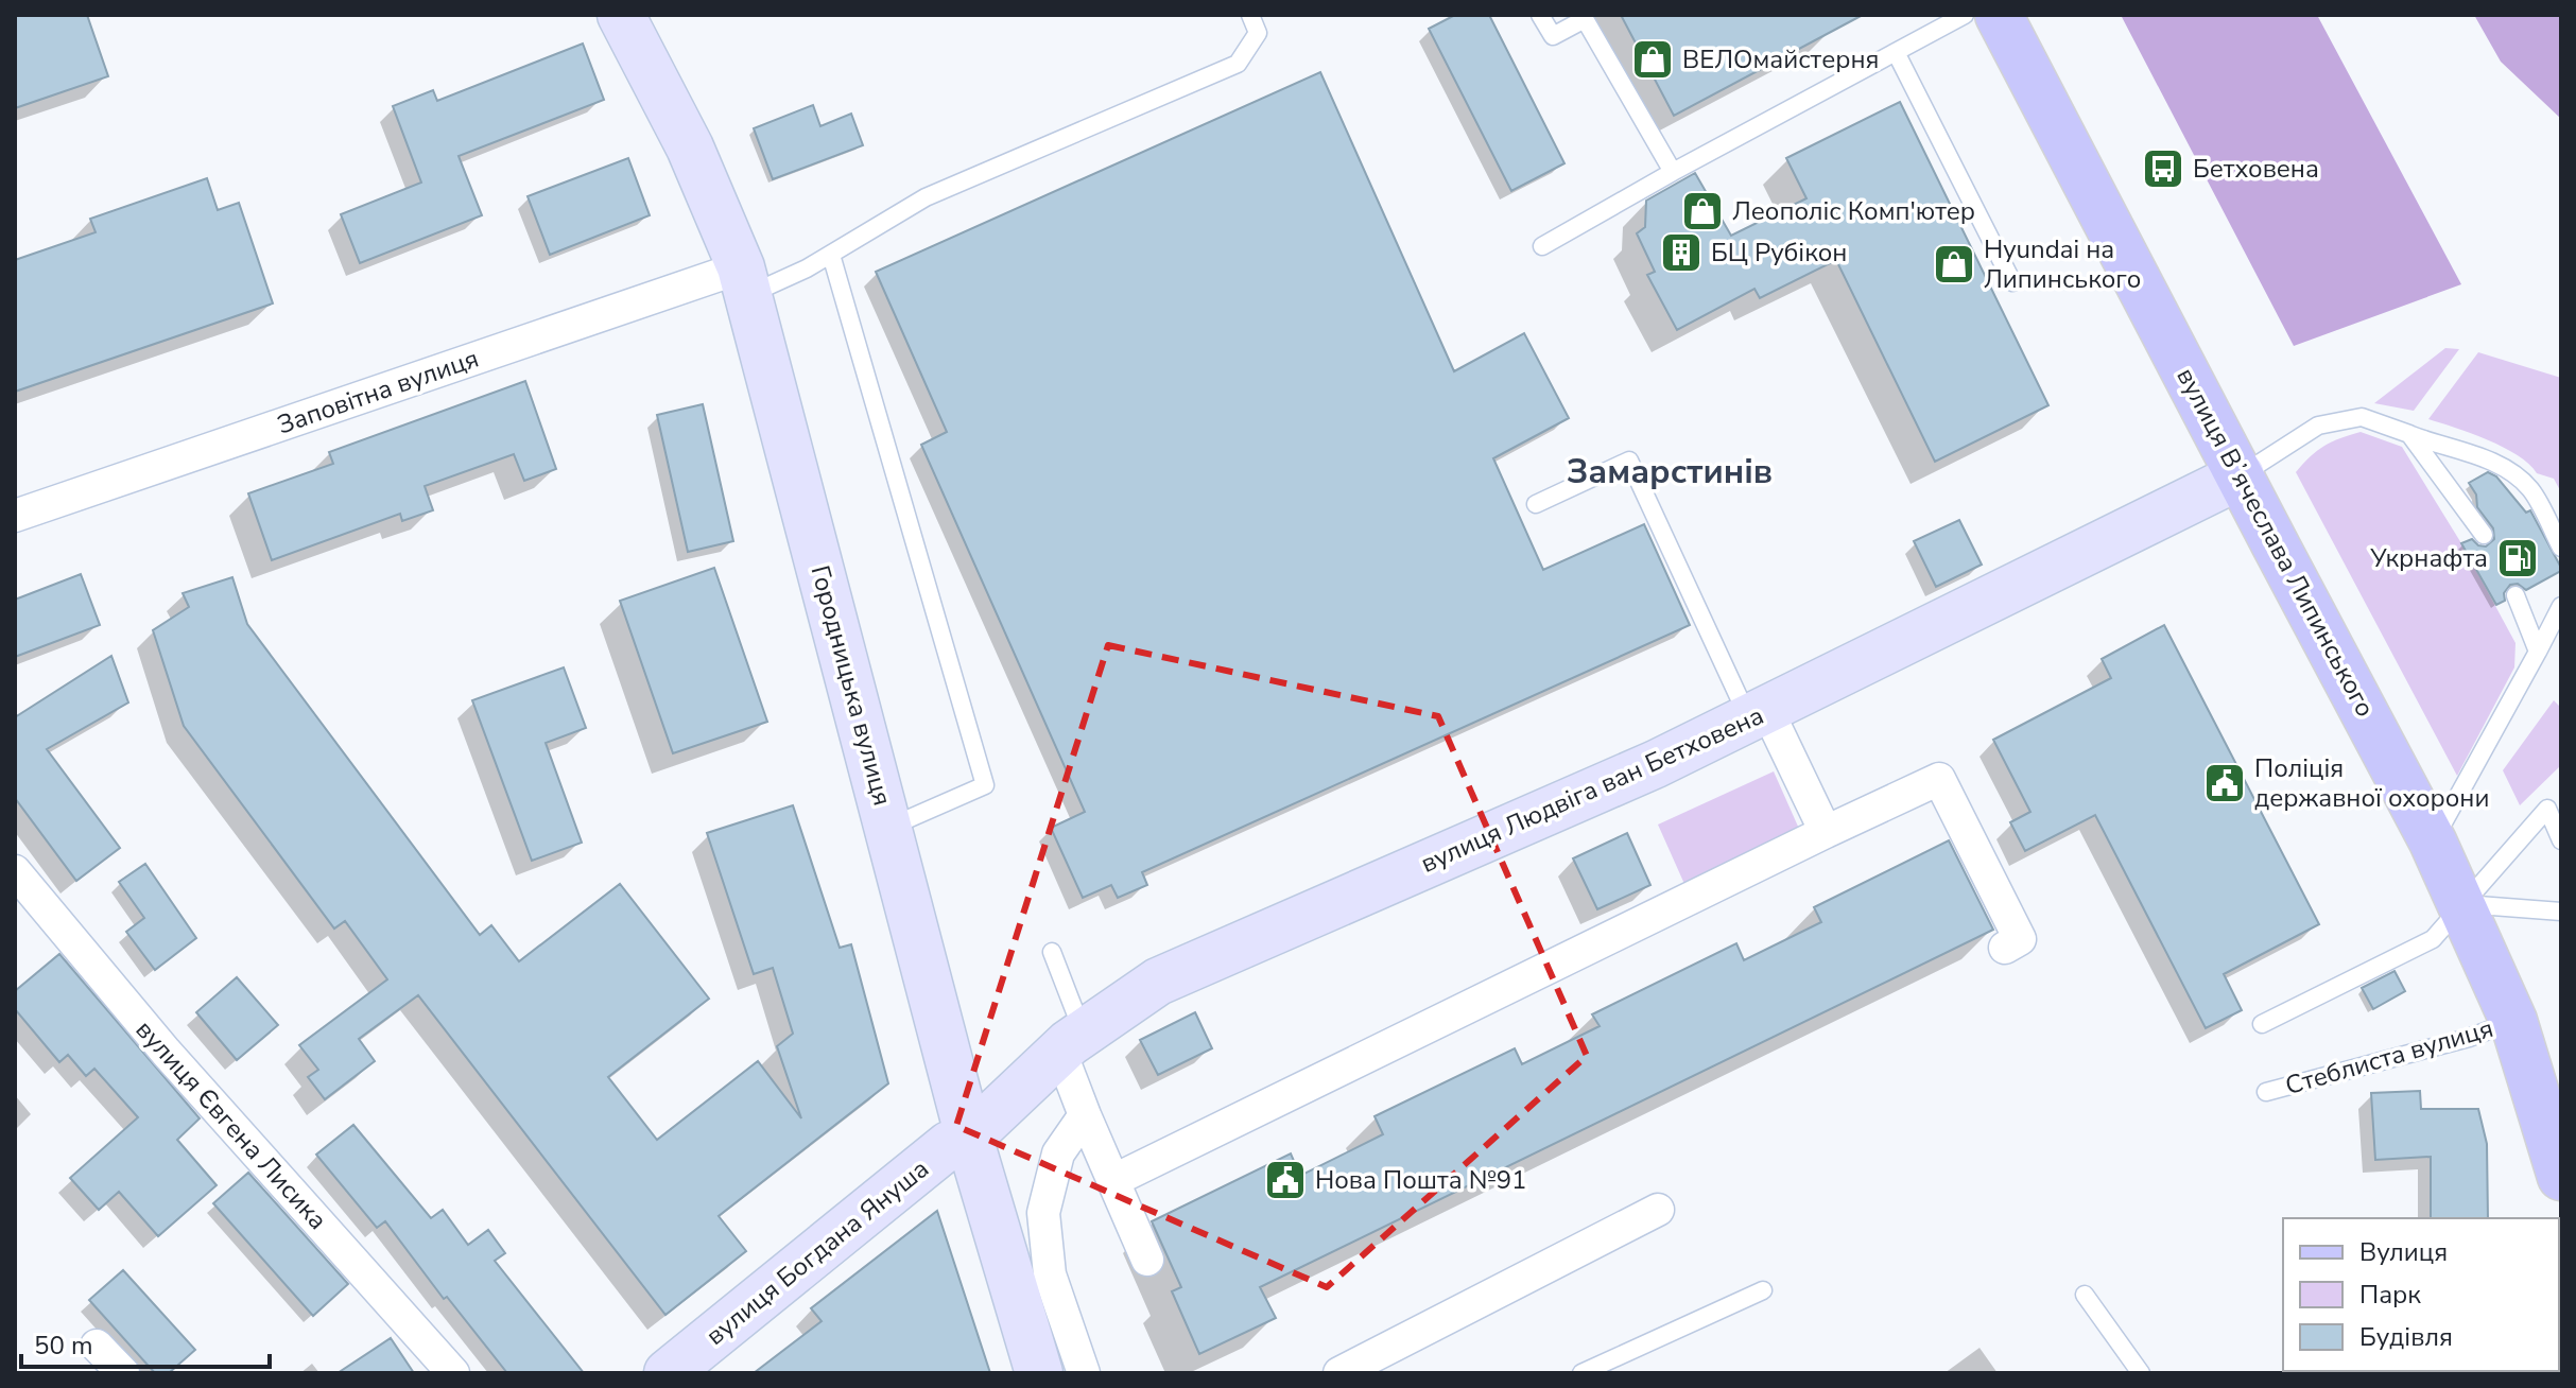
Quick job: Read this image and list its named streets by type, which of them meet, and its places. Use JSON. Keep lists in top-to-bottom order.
{
  "streets": {
    "main road": ["вулиця Вʼячеслава Липинського"],
    "street": [
      "Заповітна вулиця",
      "Городницька вулиця",
      "вулиця Людвіга ван Бетховена",
      "вулиця Євгена Лисика",
      "вулиця Богдана Януша"
    ],
    "lane": ["Стеблиста вулиця"]
  },
  "crossings": [
    ["Заповітна вулиця", "Городницька вулиця"],
    ["вулиця Вʼячеслава Липинського", "вулиця Людвіга ван Бетховена"],
    ["вулиця Вʼячеслава Липинського", "Стеблиста вулиця"],
    ["Городницька вулиця", "вулиця Людвіга ван Бетховена"],
    ["Городницька вулиця", "вулиця Богдана Януша"],
    ["вулиця Людвіга ван Бетховена", "вулиця Богдана Януша"]
  ],
  "districts": ["Замарстинів"],
  "places": {
    "shop": ["ВЕЛОмайстерня", "Леополіс Комп'ютер", "Hyundai на Липинського"],
    "bus stop": ["Бетховена"],
    "building": ["БЦ Рубікон"],
    "fuel station": ["Укрнафта"],
    "public building": ["Поліція державної охорони", "Нова Пошта №91"]
  },
  "legend": ["Вулиця", "Парк", "Будівля"],
  "scale_bar": "50 m"
}
